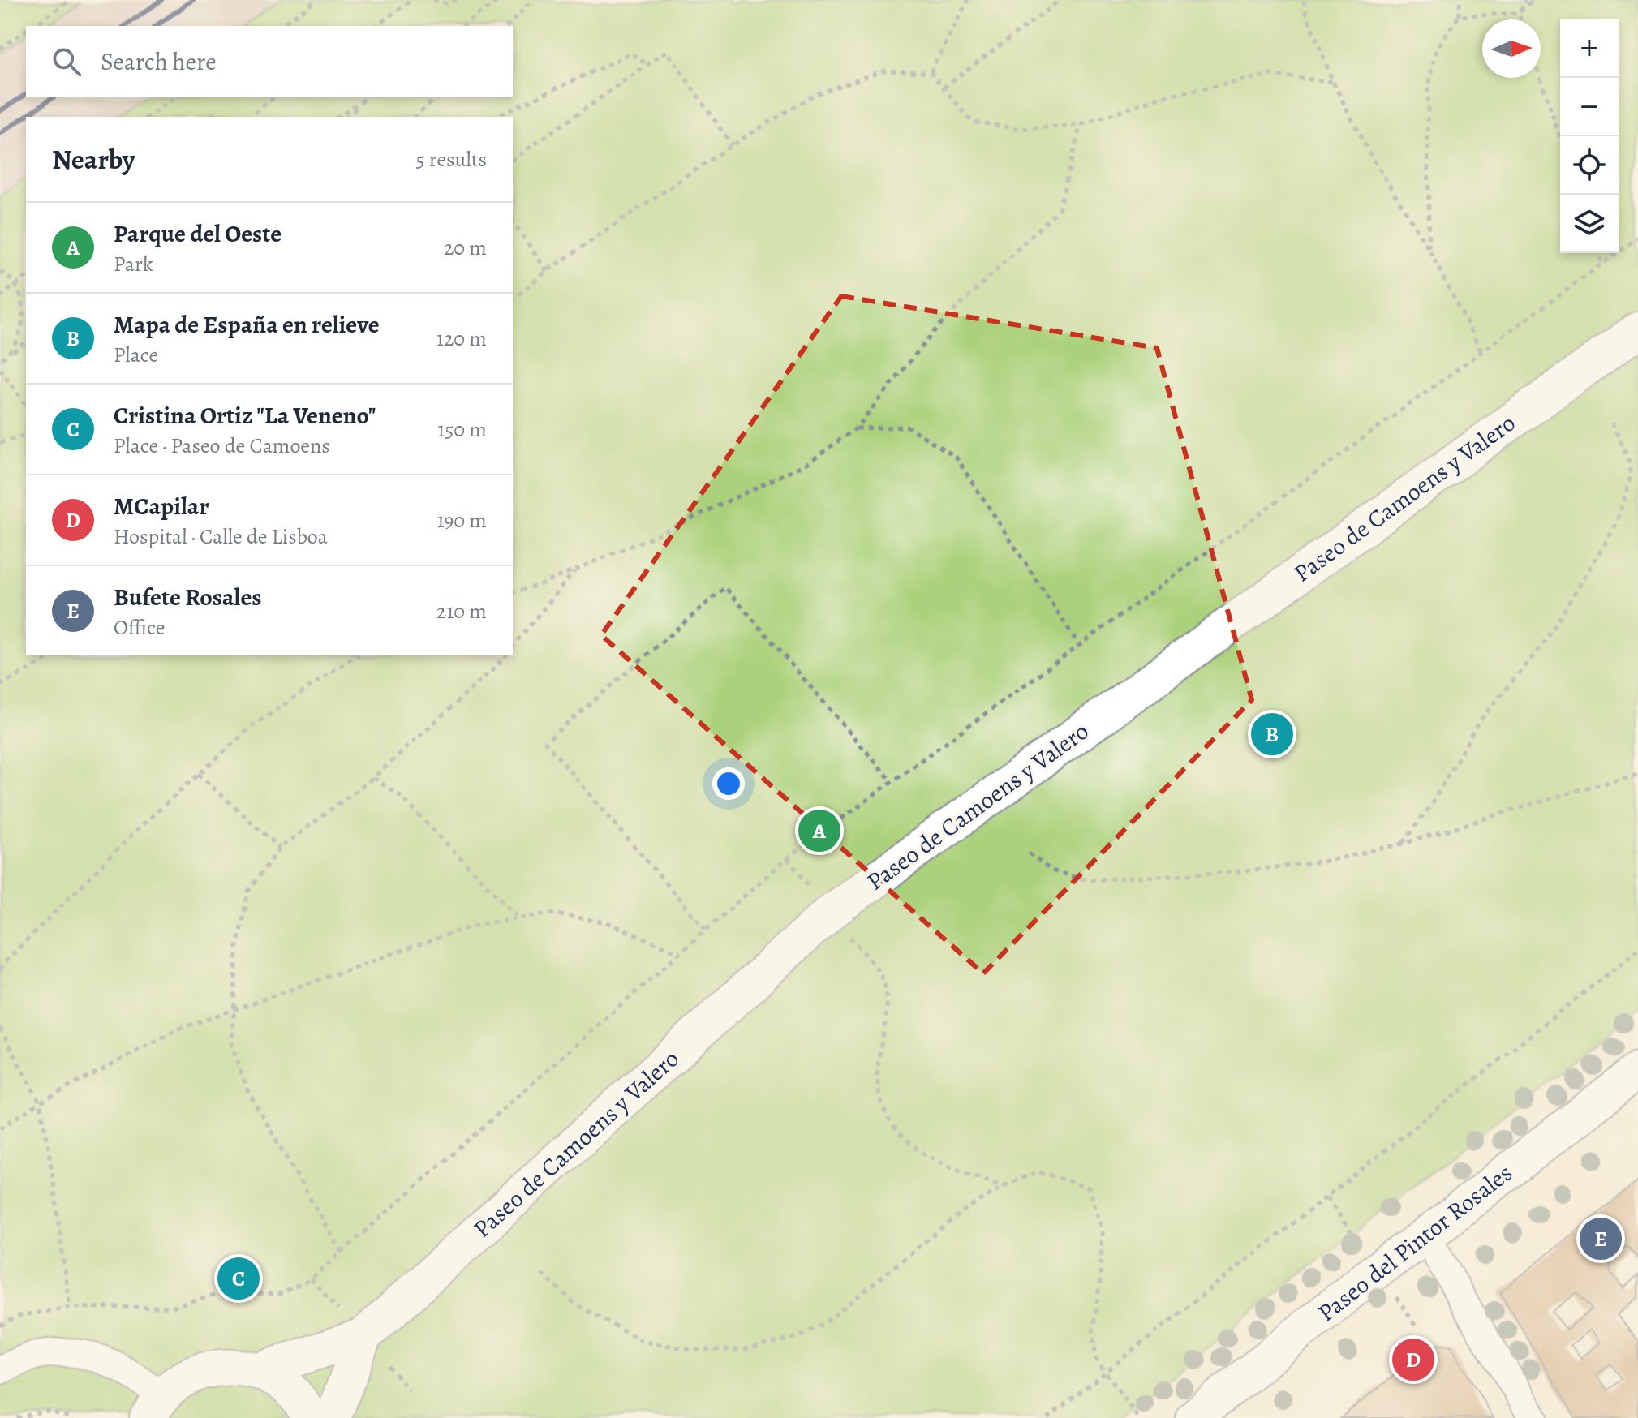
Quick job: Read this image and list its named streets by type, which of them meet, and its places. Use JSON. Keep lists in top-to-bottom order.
{
  "streets": {
    "main road": ["Paseo de Camoens y Valero", "Paseo del Pintor Rosales"]
  },
  "north": "right",
  "page": {
    "map_buttons": ["+", "−"],
    "search": "Search here",
    "heading": ["Nearby", "5 results"],
    "list": [
      {
        "mark": "A",
        "name": "Parque del Oeste",
        "note": "Park",
        "value": "20 m"
      },
      {
        "mark": "B",
        "name": "Mapa de España en relieve",
        "note": "Place",
        "value": "120 m"
      },
      {
        "mark": "C",
        "name": "Cristina Ortiz \"La Veneno\"",
        "note": "Place · Paseo de Camoens",
        "value": "150 m"
      },
      {
        "mark": "D",
        "name": "MCapilar",
        "note": "Hospital · Calle de Lisboa",
        "value": "190 m"
      },
      {
        "mark": "E",
        "name": "Bufete Rosales",
        "note": "Office",
        "value": "210 m"
      }
    ],
    "pins": [
      "B",
      "A",
      "E",
      "C",
      "D"
    ]
  }
}
